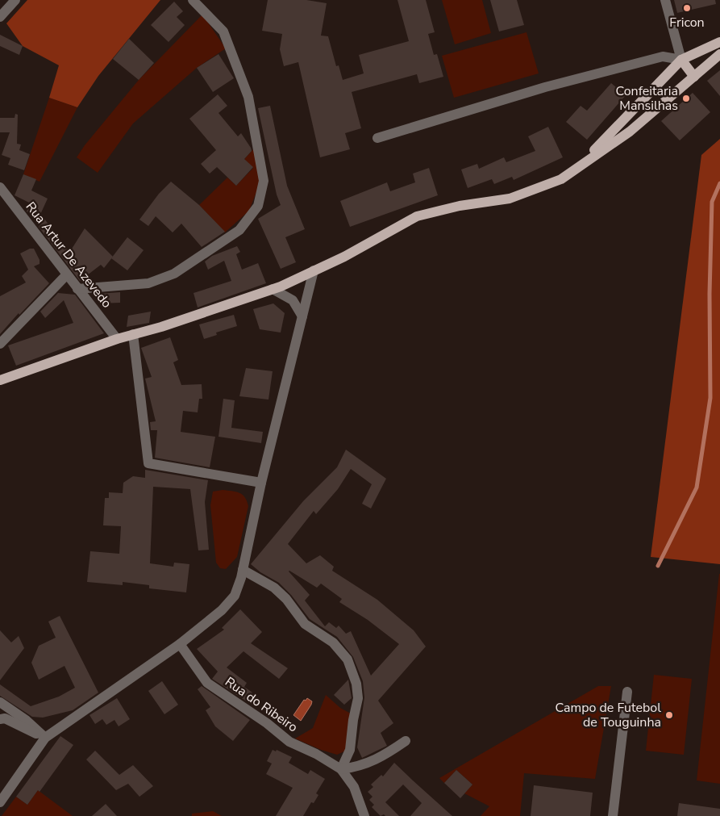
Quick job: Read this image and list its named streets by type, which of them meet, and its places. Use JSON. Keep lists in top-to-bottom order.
{
  "streets": {
    "street": ["Rua Artur De Azevedo", "Rua do Ribeiro"]
  },
  "places": ["Fricon", "Confeitaria Mansilhas", "Campo de Futebol de Touguinha"]
}
